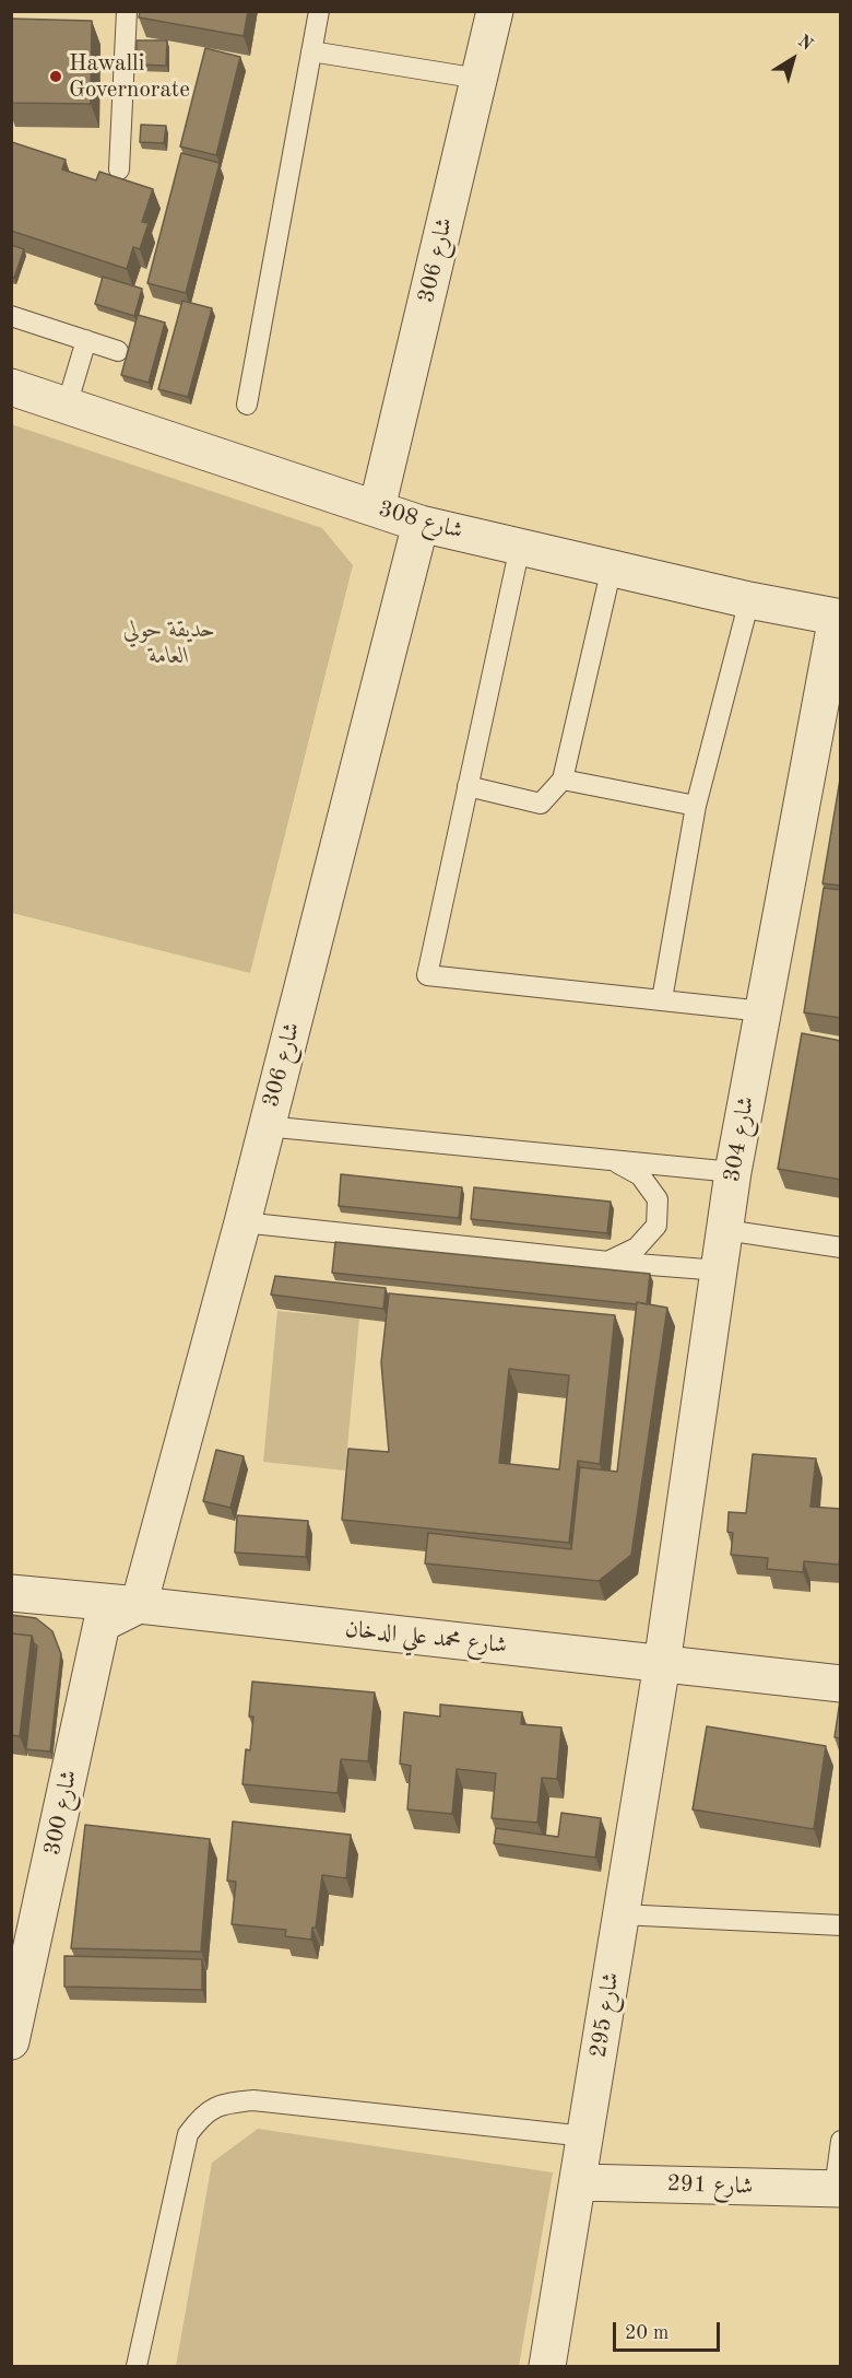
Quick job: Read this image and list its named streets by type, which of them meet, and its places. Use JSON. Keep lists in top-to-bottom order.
{
  "streets": {
    "street": [
      "شارع 306",
      "شارع 308",
      "شارع 304",
      "شارع محمد علي الدخان",
      "شارع 300",
      "شارع 295",
      "شارع 291"
    ]
  },
  "crossings": [
    ["شارع 306", "شارع 308"],
    ["شارع 306", "شارع محمد علي الدخان"],
    ["شارع 306", "شارع 300"],
    ["شارع 308", "شارع 304"],
    ["شارع 304", "شارع محمد علي الدخان"],
    ["شارع 304", "شارع 295"],
    ["شارع محمد علي الدخان", "شارع 300"],
    ["شارع محمد علي الدخان", "شارع 295"],
    ["شارع 295", "شارع 291"]
  ],
  "parks": ["حديقة حولي العامة"],
  "places": ["Hawalli Governorate"],
  "scale_bar": "20 m",
  "north": "top right"
}
